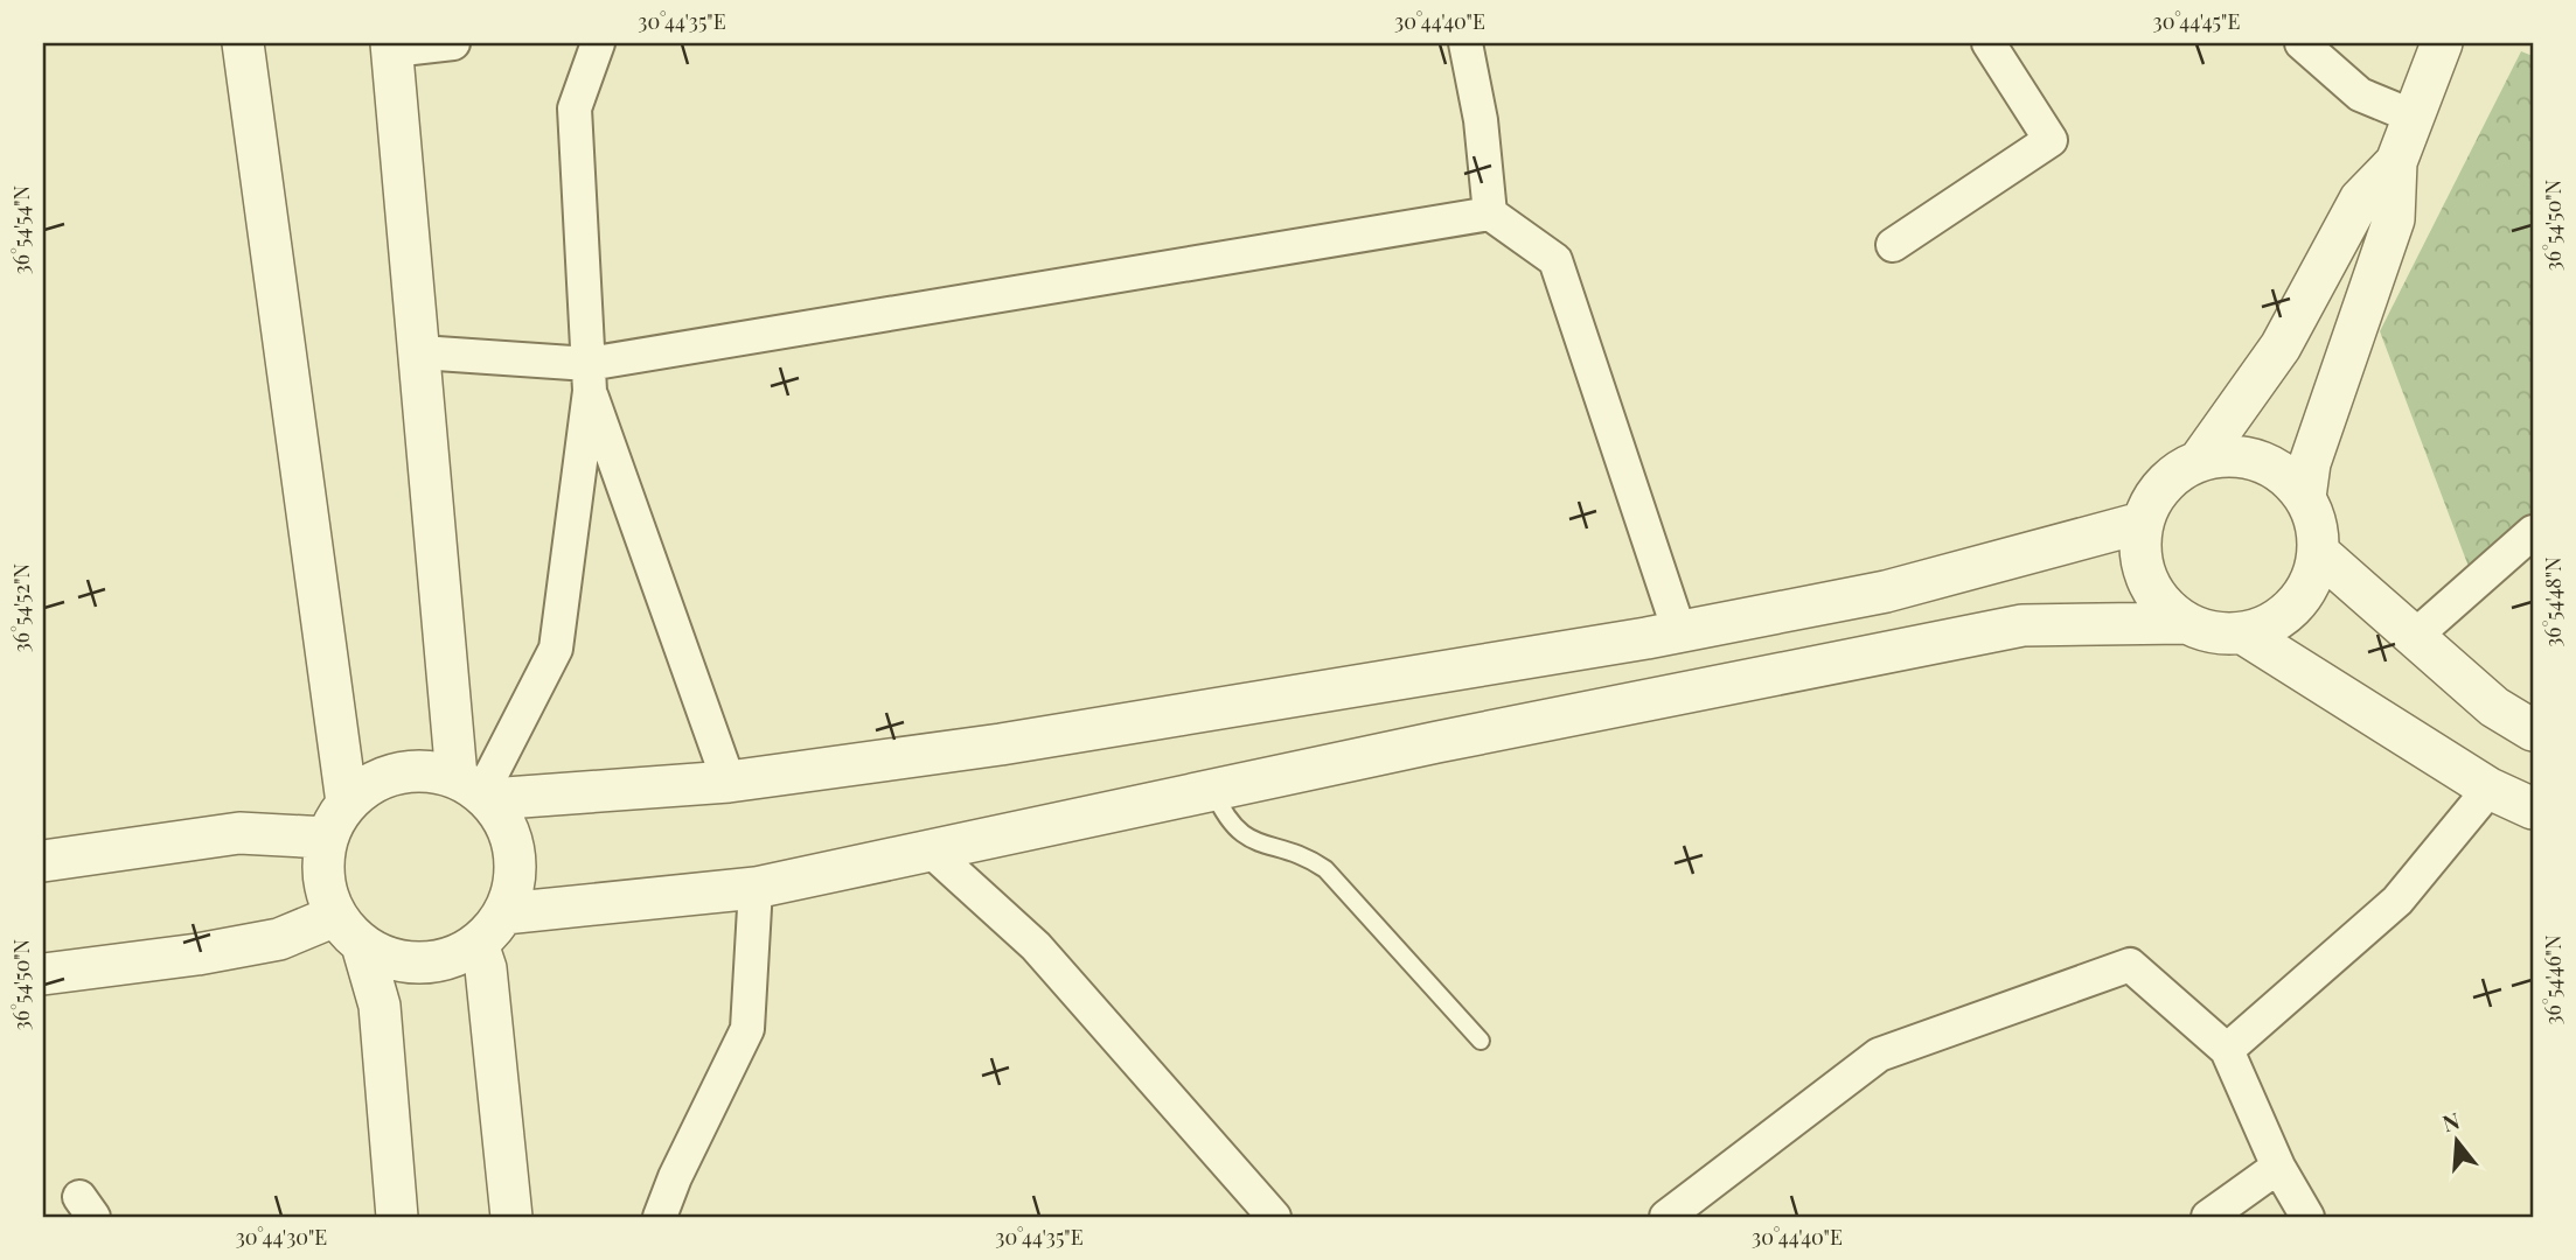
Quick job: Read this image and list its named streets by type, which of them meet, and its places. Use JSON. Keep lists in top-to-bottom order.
{
  "north": "top",
  "coordinates": [
    "30°44'35\"E",
    "30°44'40\"E",
    "30°44'45\"E",
    "36°54'50\"N",
    "36°54'54\"N",
    "36°54'48\"N",
    "36°54'52\"N",
    "36°54'46\"N",
    "30°44'30\"E"
  ]
}
